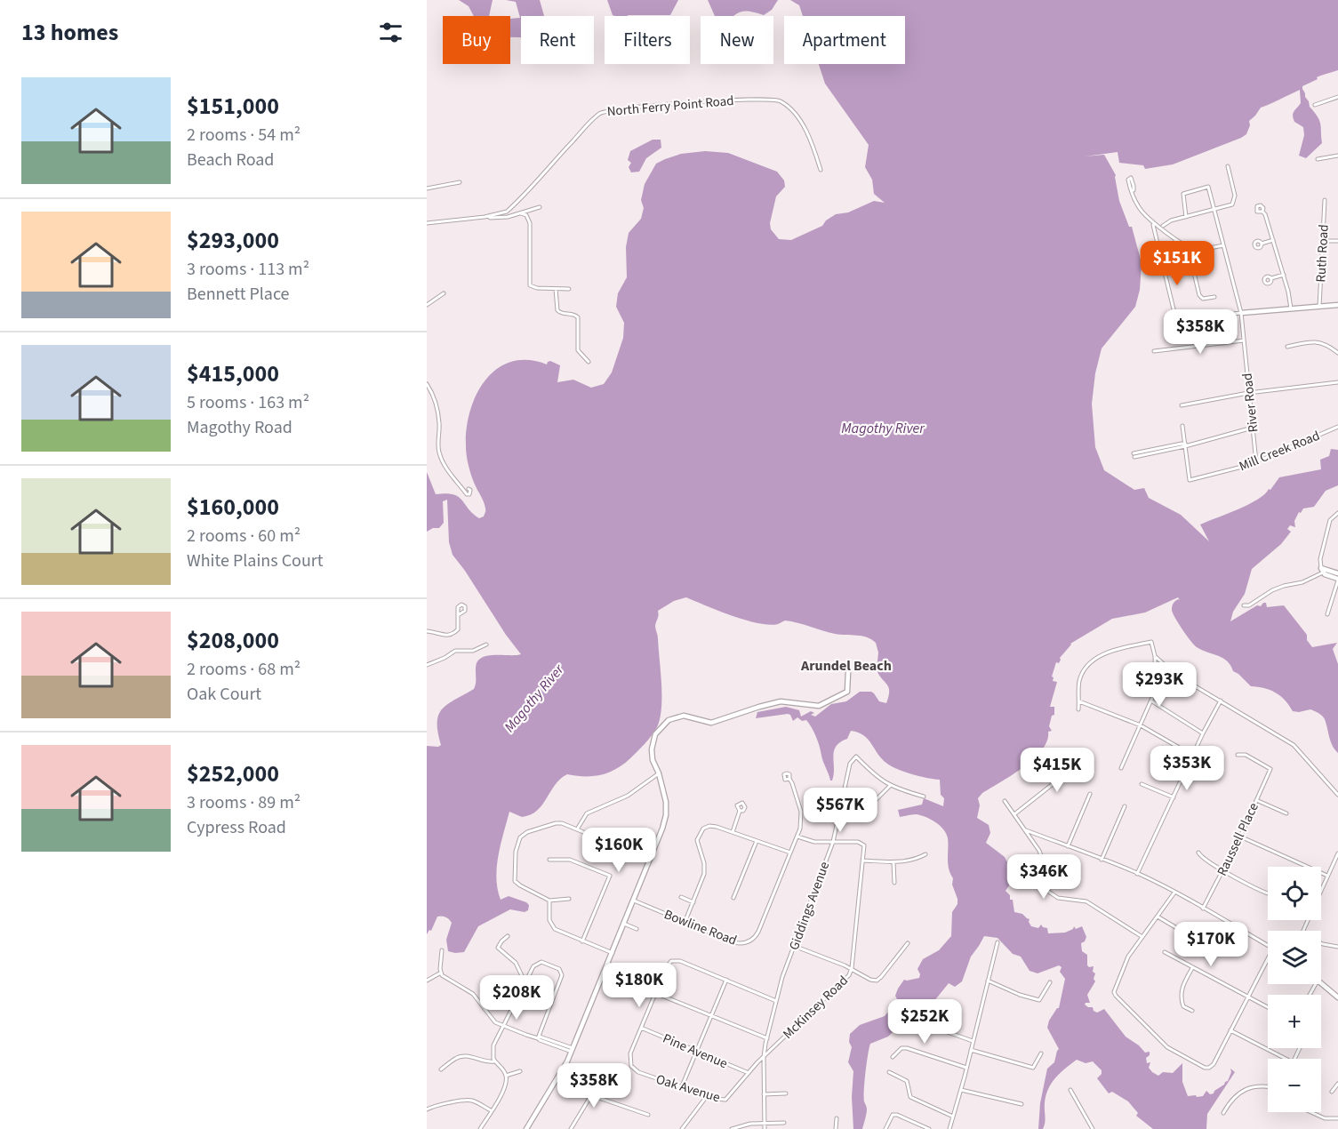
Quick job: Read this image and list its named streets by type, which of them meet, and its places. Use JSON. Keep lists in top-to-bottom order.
{
  "streets": {
    "street": [
      "North Ferry Point Road",
      "Ruth Road",
      "River Road",
      "Mill Creek Road",
      "Raussell Place",
      "Giddings Avenue",
      "Bowline Road",
      "McKinsey Road",
      "Pine Avenue",
      "Oak Avenue"
    ]
  },
  "crossings": [
    ["River Road", "Mill Creek Road"],
    ["Giddings Avenue", "McKinsey Road"],
    ["Giddings Avenue", "Oak Avenue"],
    ["McKinsey Road", "Oak Avenue"],
    ["Pine Avenue", "Oak Avenue"]
  ],
  "districts": ["Arundel Beach"],
  "water": ["Magothy River"],
  "page": {
    "heading": "13 homes",
    "chip": [
      "Buy",
      "Rent",
      "Filters",
      "New",
      "Apartment"
    ],
    "list": [
      {
        "name": "$151,000",
        "note": "2 rooms · 54 m² · Beach Road"
      },
      {
        "name": "$293,000",
        "note": "3 rooms · 113 m² · Bennett Place"
      },
      {
        "name": "$415,000",
        "note": "5 rooms · 163 m² · Magothy Road"
      },
      {
        "name": "$160,000",
        "note": "2 rooms · 60 m² · White Plains Court"
      },
      {
        "name": "$208,000",
        "note": "2 rooms · 68 m² · Oak Court"
      },
      {
        "name": "$252,000",
        "note": "3 rooms · 89 m² · Cypress Road"
      }
    ],
    "price": [
      "$151K",
      "$358K",
      "$293K",
      "$353K",
      "$415K",
      "$567K",
      "$160K",
      "$346K",
      "$170K",
      "$180K",
      "$208K",
      "$252K",
      "$358K"
    ],
    "map_buttons": ["+", "−"]
  }
}
